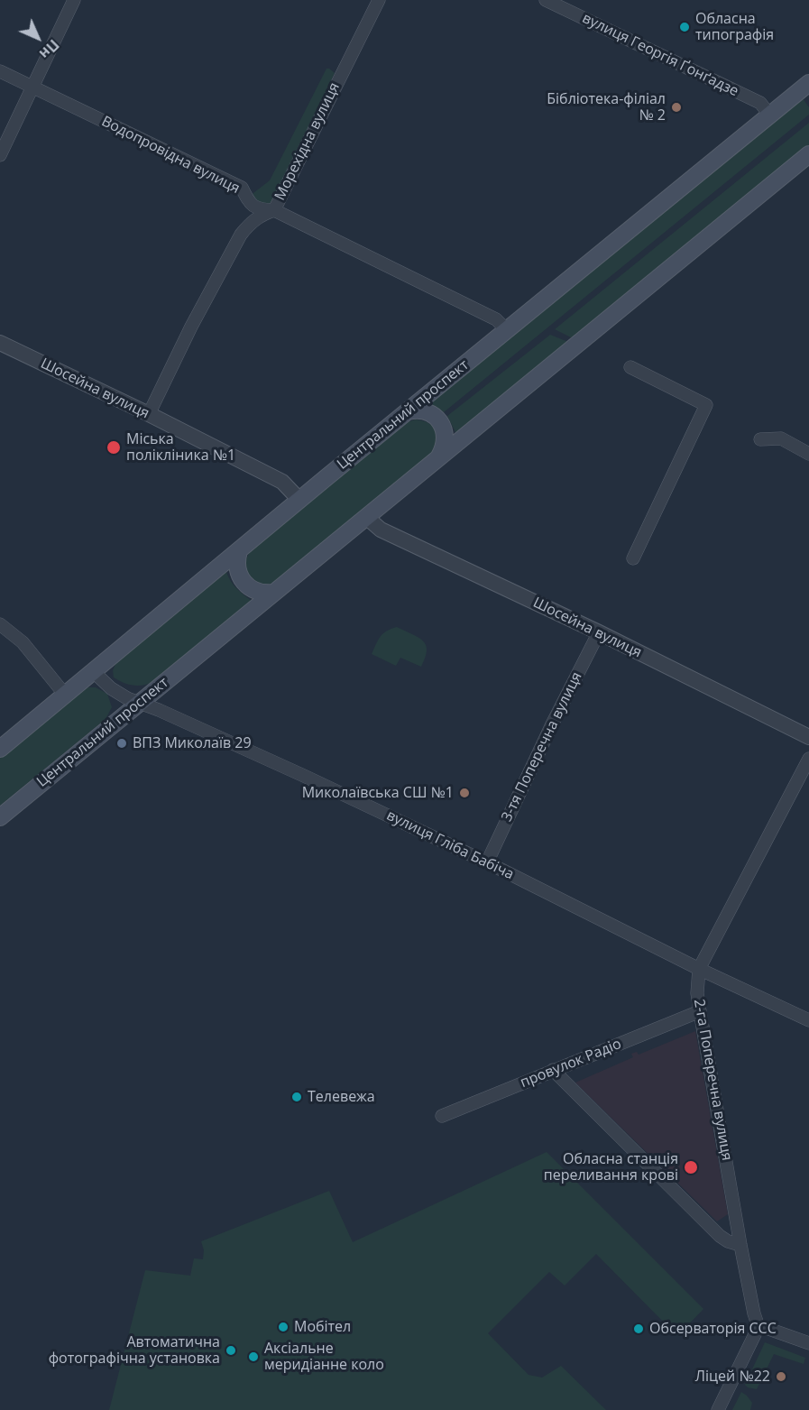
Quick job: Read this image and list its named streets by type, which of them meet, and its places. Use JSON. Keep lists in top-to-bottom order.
{
  "streets": {
    "main road": ["Центральний проспект"],
    "street": [
      "вулиця Георгія Ґонґадзе",
      "Морехідна вулиця",
      "Водопровідна вулиця",
      "Шосейна вулиця",
      "3-тя Поперечна вулиця",
      "вулиця Гліба Бабіча",
      "провулок Радіо",
      "2-га Поперечна вулиця"
    ]
  },
  "crossings": [
    ["вулиця Георгія Ґонґадзе", "Центральний проспект"],
    ["Морехідна вулиця", "Водопровідна вулиця"],
    ["Морехідна вулиця", "Шосейна вулиця"],
    ["Водопровідна вулиця", "Центральний проспект"],
    ["Шосейна вулиця", "Центральний проспект"],
    ["Шосейна вулиця", "3-тя Поперечна вулиця"],
    ["Центральний проспект", "вулиця Гліба Бабіча"],
    ["3-тя Поперечна вулиця", "вулиця Гліба Бабіча"],
    ["вулиця Гліба Бабіча", "2-га Поперечна вулиця"],
    ["провулок Радіо", "2-га Поперечна вулиця"]
  ],
  "places": [
    "Обласна типографія",
    "Бібліотека-філіал № 2",
    "Міська полікліника №1",
    "ВПЗ Миколаїв 29",
    "Миколаївська СШ №1",
    "Телевежа",
    "Обласна станція переливання крові",
    "Мобітел",
    "Обсерваторія ССС",
    "Автоматична фотографічна установка",
    "Аксіальне меридіанне коло",
    "Ліцей №22"
  ],
  "north": "bottom right"
}
